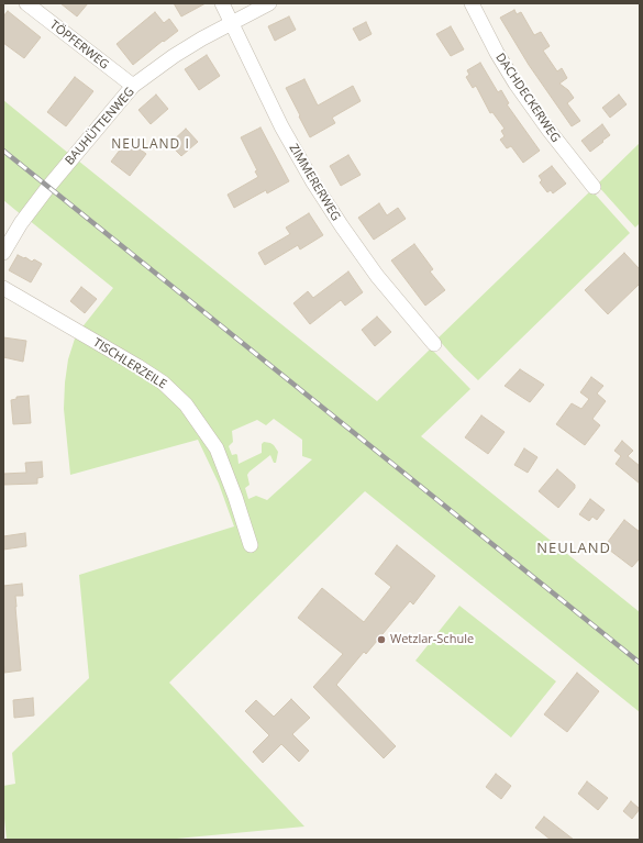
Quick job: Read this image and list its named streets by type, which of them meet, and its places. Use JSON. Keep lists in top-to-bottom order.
{
  "streets": {
    "street": [
      "TÖPFERWEG",
      "DACHDECKERWEG",
      "BAUHÜTTENWEG",
      "ZIMMERERWEG",
      "TISCHLERZEILE"
    ]
  },
  "crossings": [
    ["TÖPFERWEG", "BAUHÜTTENWEG"],
    ["BAUHÜTTENWEG", "ZIMMERERWEG"]
  ],
  "districts": ["NEULAND I", "NEULAND"],
  "places": ["Wetzlar-Schule"]
}
